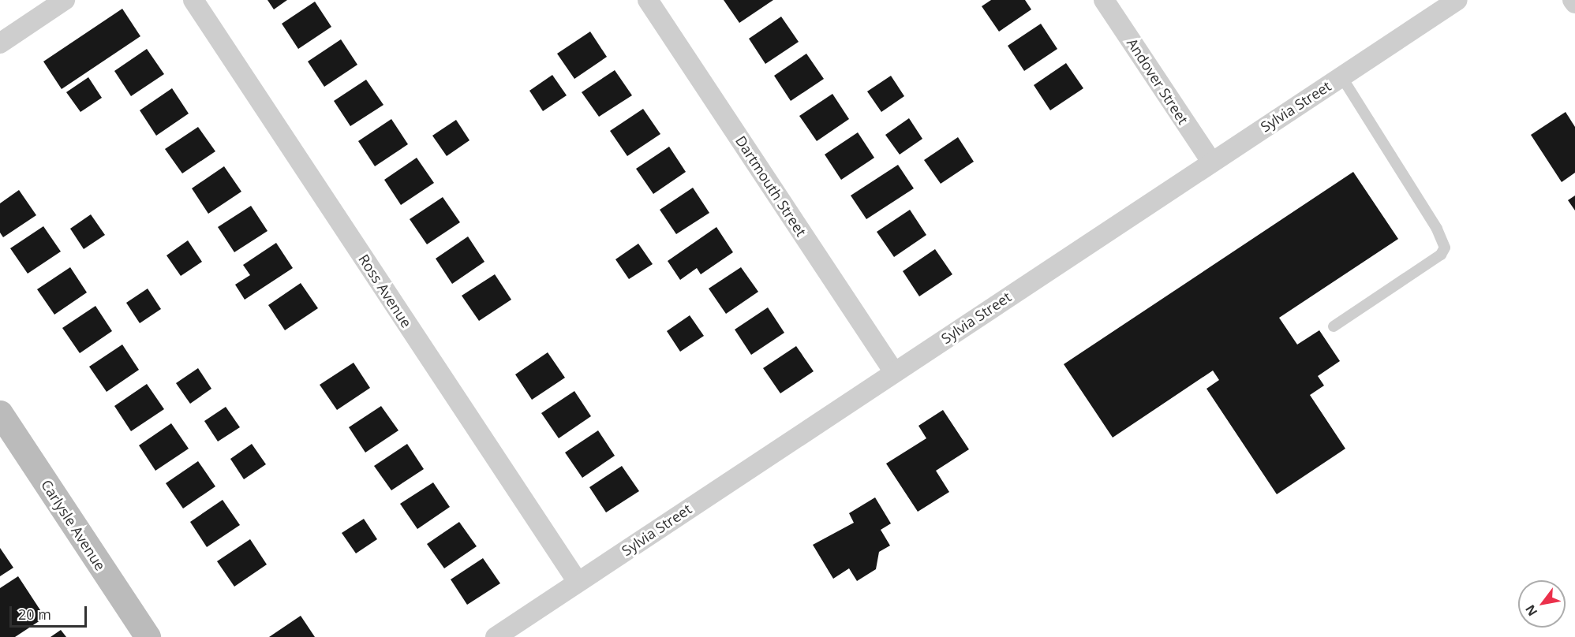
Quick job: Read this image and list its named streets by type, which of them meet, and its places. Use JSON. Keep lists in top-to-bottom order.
{
  "streets": {
    "street": [
      "Andover Street",
      "Sylvia Street",
      "Dartmouth Street",
      "Ross Avenue",
      "Carlysle Avenue"
    ]
  },
  "crossings": [
    ["Andover Street", "Sylvia Street"],
    ["Sylvia Street", "Dartmouth Street"],
    ["Sylvia Street", "Ross Avenue"]
  ],
  "scale_bar": "20 m",
  "north": "bottom left"
}
